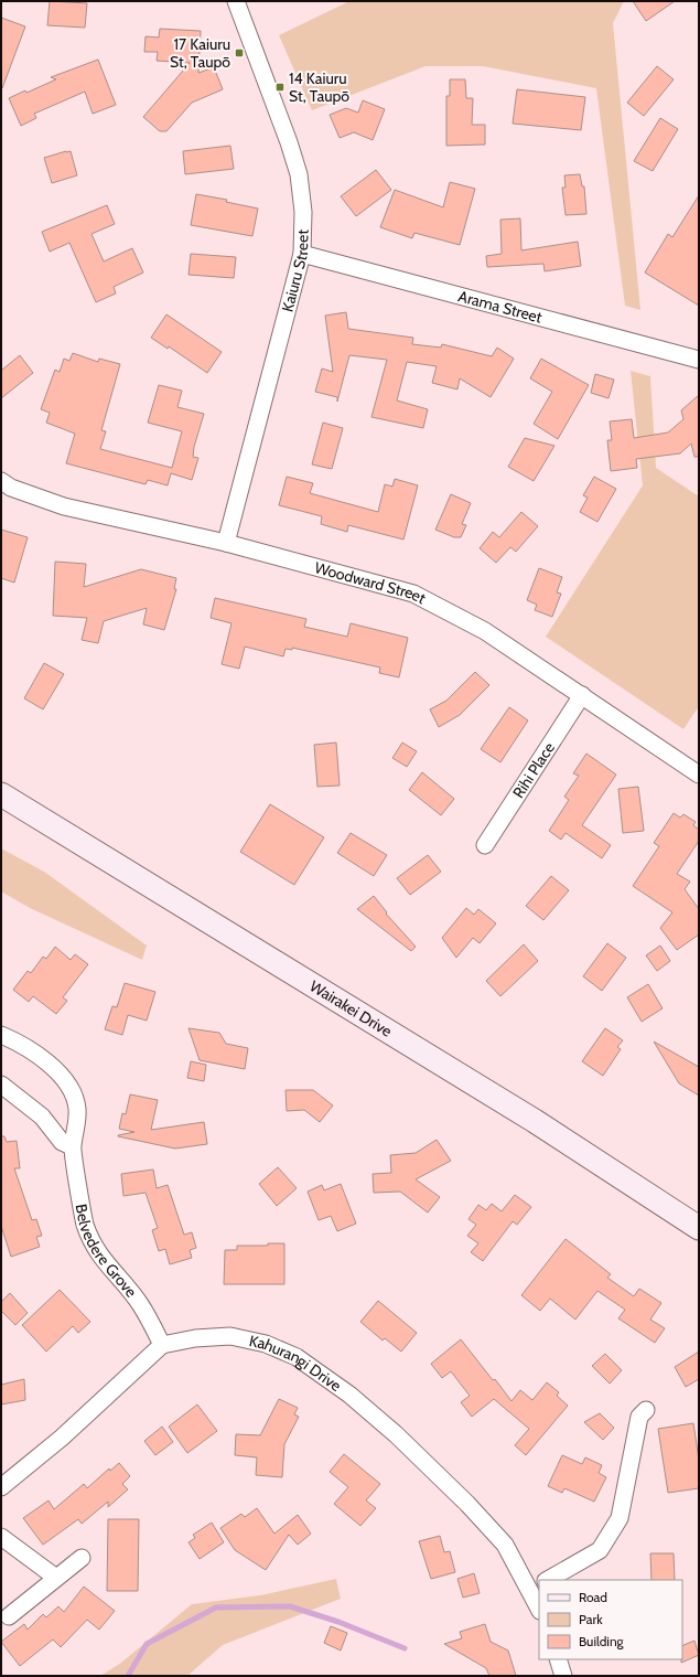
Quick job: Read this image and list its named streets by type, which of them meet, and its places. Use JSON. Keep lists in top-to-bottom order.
{
  "streets": {
    "main road": ["Wairakei Drive"],
    "street": [
      "Kaiuru Street",
      "Arama Street",
      "Woodward Street",
      "Rihi Place",
      "Belvedere Grove",
      "Kahurangi Drive"
    ]
  },
  "crossings": [
    ["Kaiuru Street", "Arama Street"],
    ["Kaiuru Street", "Woodward Street"],
    ["Woodward Street", "Rihi Place"],
    ["Belvedere Grove", "Kahurangi Drive"]
  ],
  "places": {
    "transit": ["17 Kaiuru St, Taupō", "14 Kaiuru St, Taupō"]
  },
  "legend": ["Road", "Park", "Building"]
}
